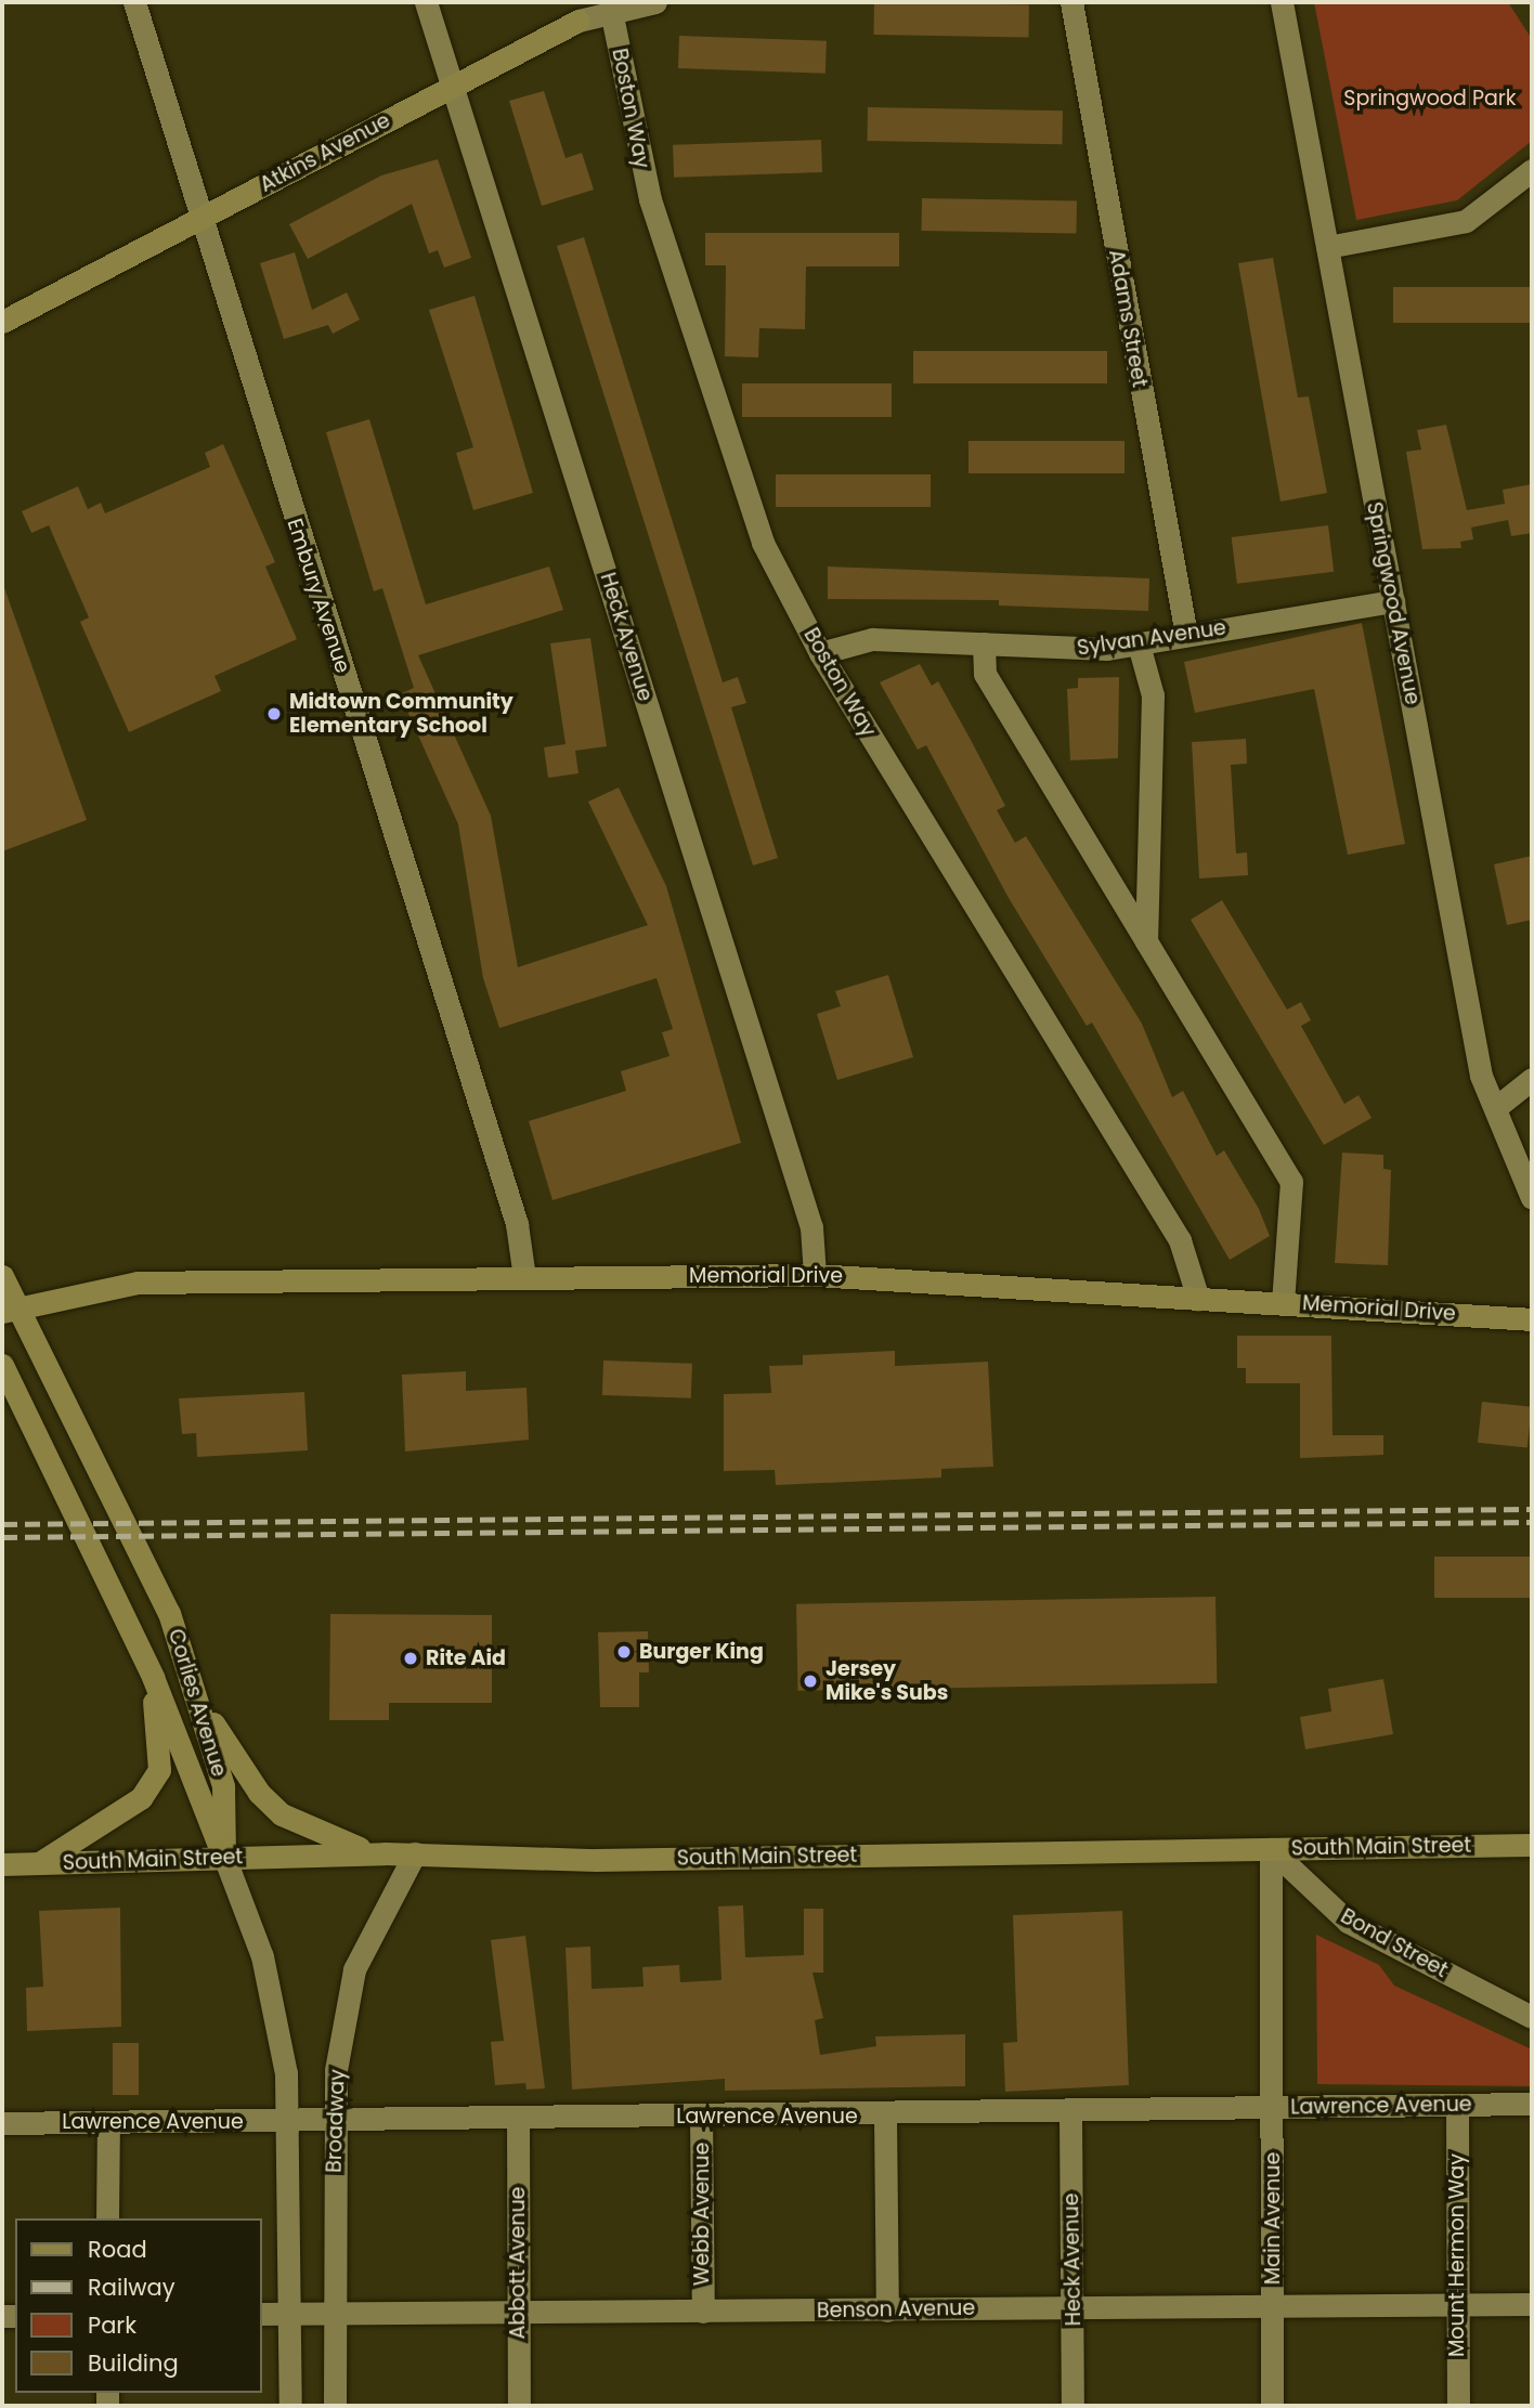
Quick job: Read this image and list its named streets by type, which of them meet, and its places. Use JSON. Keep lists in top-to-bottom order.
{
  "streets": {
    "main road": [
      "Atkins Avenue",
      "Memorial Drive",
      "Corlies Avenue",
      "South Main Street"
    ],
    "street": [
      "Boston Way",
      "Adams Street",
      "Embury Avenue",
      "Springwood Avenue",
      "Heck Avenue",
      "Sylvan Avenue",
      "Bond Street",
      "Lawrence Avenue",
      "Broadway",
      "Webb Avenue",
      "Main Avenue",
      "Mount Hermon Way",
      "Abbott Avenue",
      "Benson Avenue"
    ]
  },
  "crossings": [
    ["Boston Way", "Atkins Avenue"],
    ["Boston Way", "Sylvan Avenue"],
    ["Boston Way", "Memorial Drive"],
    ["Atkins Avenue", "Embury Avenue"],
    ["Atkins Avenue", "Heck Avenue"],
    ["Adams Street", "Sylvan Avenue"],
    ["Embury Avenue", "Memorial Drive"],
    ["Springwood Avenue", "Sylvan Avenue"],
    ["Heck Avenue", "Memorial Drive"],
    ["Heck Avenue", "Lawrence Avenue"],
    ["Heck Avenue", "Benson Avenue"],
    ["Memorial Drive", "Corlies Avenue"],
    ["Corlies Avenue", "South Main Street"],
    ["South Main Street", "Bond Street"],
    ["South Main Street", "Broadway"],
    ["South Main Street", "Main Avenue"],
    ["Bond Street", "Main Avenue"],
    ["Lawrence Avenue", "Broadway"],
    ["Lawrence Avenue", "Webb Avenue"],
    ["Lawrence Avenue", "Main Avenue"],
    ["Lawrence Avenue", "Mount Hermon Way"],
    ["Lawrence Avenue", "Abbott Avenue"],
    ["Broadway", "Benson Avenue"],
    ["Webb Avenue", "Benson Avenue"],
    ["Main Avenue", "Benson Avenue"],
    ["Mount Hermon Way", "Benson Avenue"],
    ["Abbott Avenue", "Benson Avenue"]
  ],
  "parks": ["Springwood Park"],
  "places": [
    "Midtown Community Elementary School",
    "Burger King",
    "Rite Aid",
    "Jersey Mike's Subs"
  ],
  "legend": [
    "Road",
    "Railway",
    "Park",
    "Building"
  ]
}
